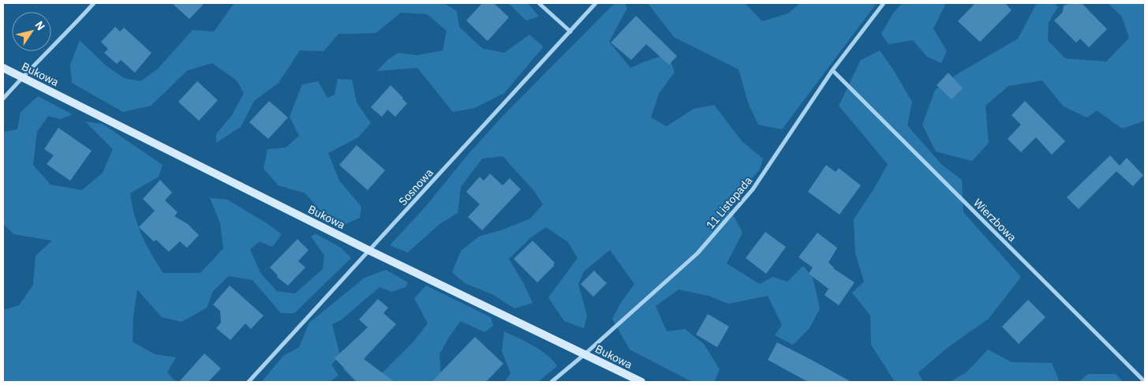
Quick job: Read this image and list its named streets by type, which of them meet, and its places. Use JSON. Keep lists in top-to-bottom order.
{
  "streets": {
    "street": [
      "Bukowa",
      "Sosnowa",
      "11 Listopada",
      "Wierzbowa"
    ]
  },
  "crossings": [
    ["Bukowa", "Sosnowa"],
    ["Bukowa", "11 Listopada"],
    ["11 Listopada", "Wierzbowa"]
  ],
  "north": "top right"
}
